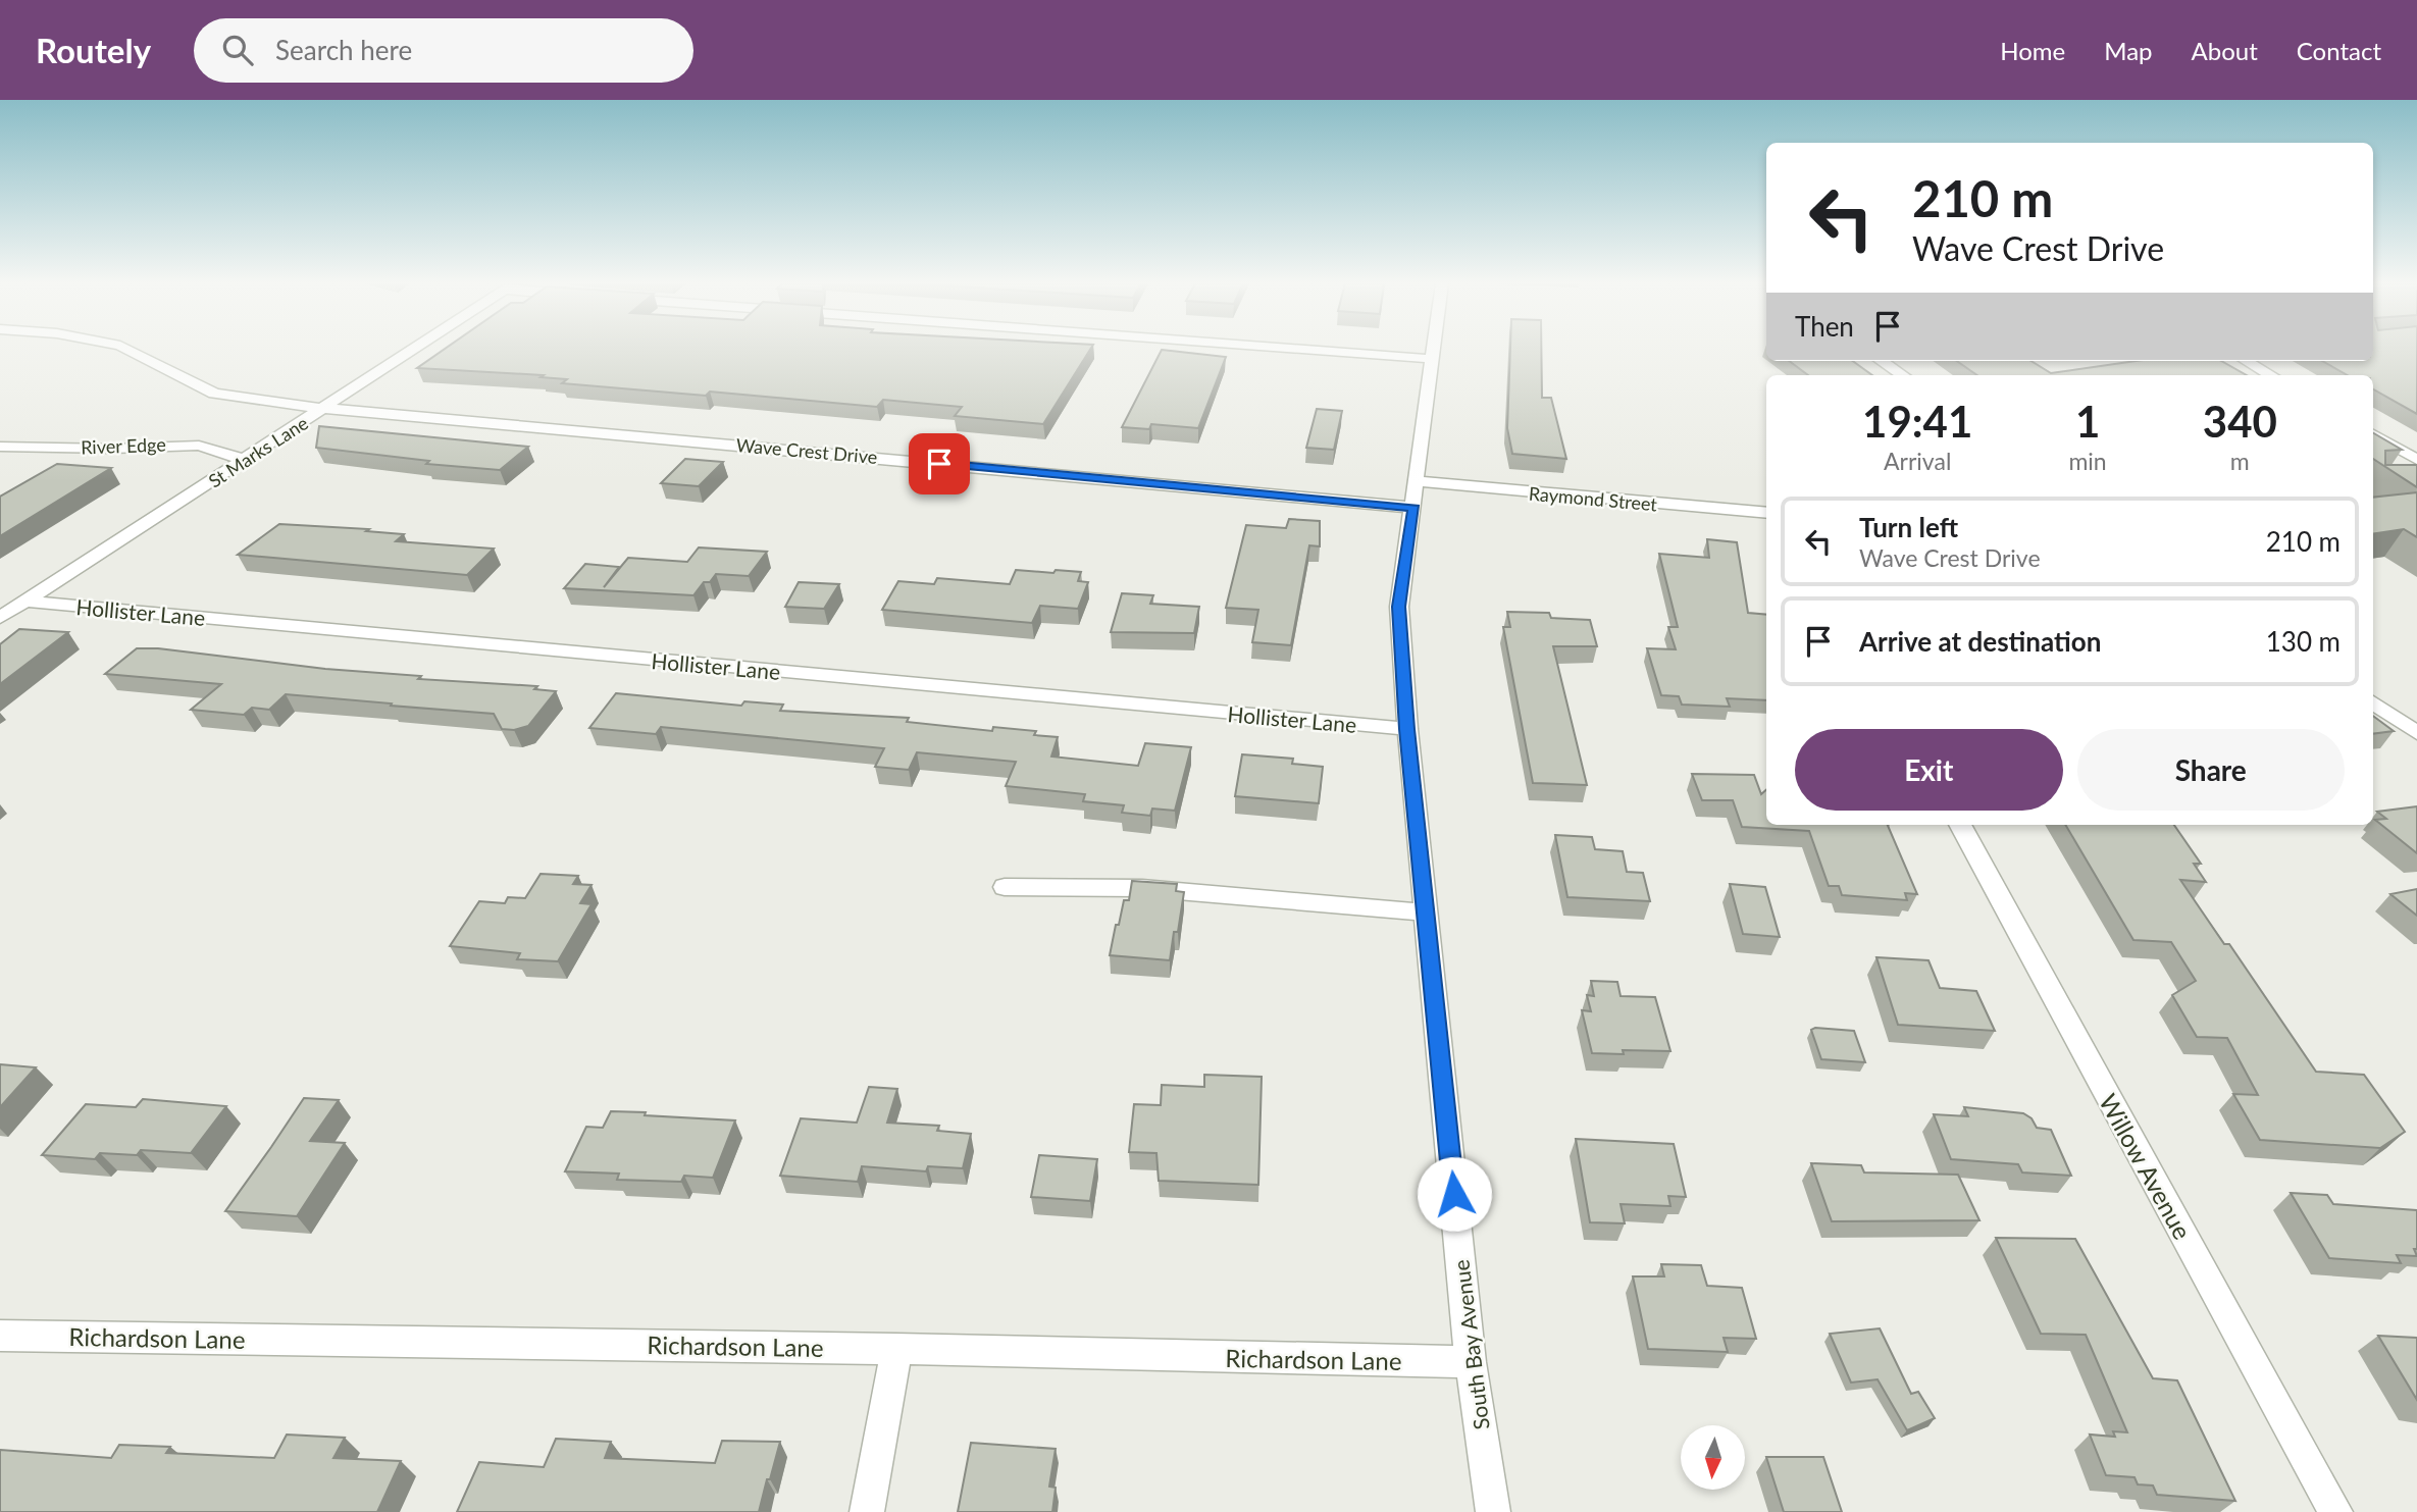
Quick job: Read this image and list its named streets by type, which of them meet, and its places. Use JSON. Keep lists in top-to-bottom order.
{
  "streets": {
    "street": [
      "River Edge",
      "Wave Crest Drive",
      "St Marks Lane",
      "Raymond Street",
      "Hollister Lane",
      "Willow Avenue",
      "Richardson Lane",
      "South Bay Avenue"
    ]
  },
  "crossings": [
    ["River Edge", "St Marks Lane"],
    ["Wave Crest Drive", "St Marks Lane"],
    ["Wave Crest Drive", "South Bay Avenue"],
    ["St Marks Lane", "Hollister Lane"],
    ["Raymond Street", "South Bay Avenue"],
    ["Hollister Lane", "South Bay Avenue"],
    ["Richardson Lane", "South Bay Avenue"]
  ],
  "north": "bottom",
  "page": {
    "header": "Routely",
    "search": "Search here",
    "nav": [
      "Home",
      "Map",
      "About",
      "Contact"
    ],
    "turn": ["210 m", "Wave Crest Drive"],
    "then": "Then",
    "eta": [
      "19:41",
      "Arrival",
      "1",
      "min",
      "340",
      "m"
    ],
    "list": [
      {
        "name": "Turn left",
        "note": "Wave Crest Drive",
        "value": "210 m"
      },
      {
        "name": "Arrive at destination",
        "value": "130 m"
      }
    ],
    "buttons": ["Exit", "Share"]
  }
}
